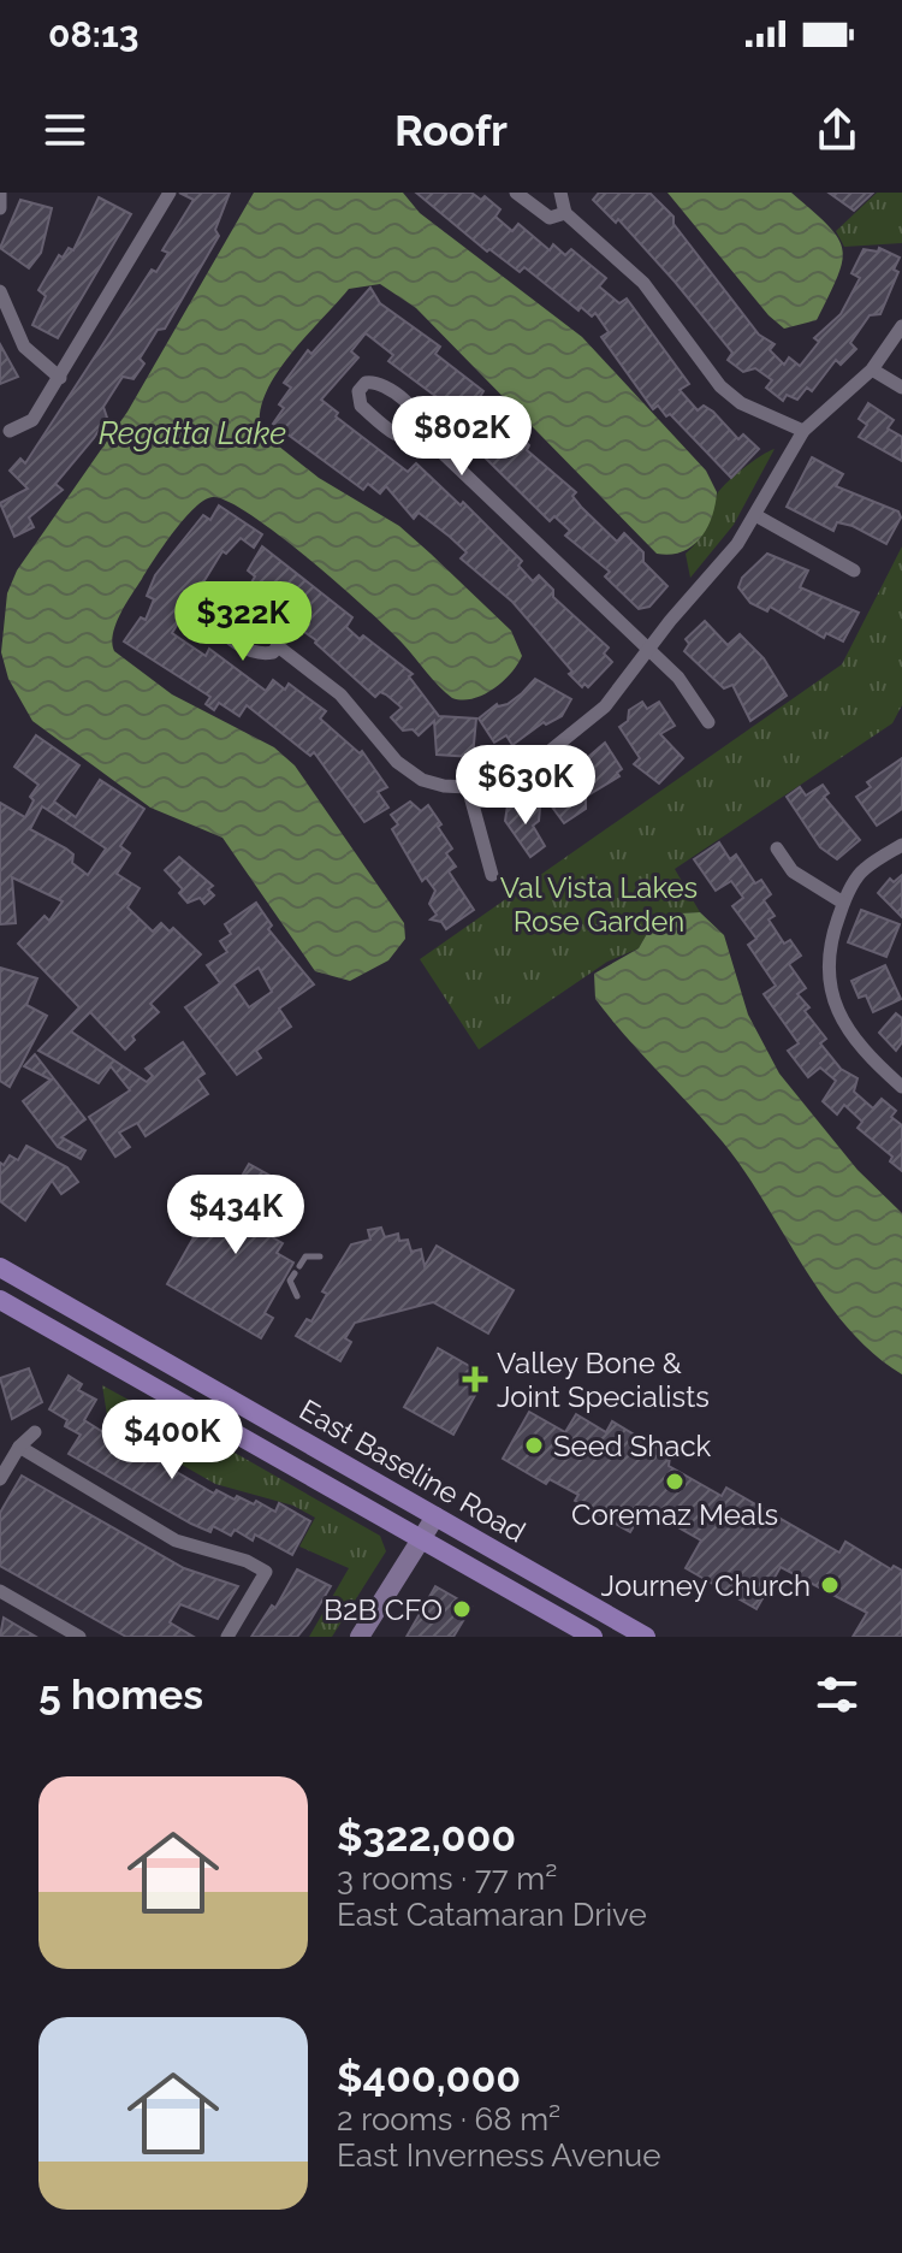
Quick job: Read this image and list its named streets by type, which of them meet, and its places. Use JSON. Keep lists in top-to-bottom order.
{
  "streets": {
    "main road": ["East Baseline Road"]
  },
  "water": ["Regatta Lake"],
  "parks": ["Val Vista Lakes Rose Garden"],
  "places": {
    "health": ["Valley Bone & Joint Specialists"],
    "other": [
      "Seed Shack",
      "Coremaz Meals",
      "Journey Church",
      "B2B CFO"
    ]
  },
  "page": {
    "status": "08:13",
    "header": "Roofr",
    "price": [
      "$802K",
      "$322K",
      "$630K",
      "$434K",
      "$400K"
    ],
    "heading": "5 homes",
    "list": [
      {
        "name": "$322,000",
        "note": "3 rooms · 77 m² · East Catamaran Drive"
      },
      {
        "name": "$400,000",
        "note": "2 rooms · 68 m² · East Inverness Avenue"
      }
    ]
  }
}
